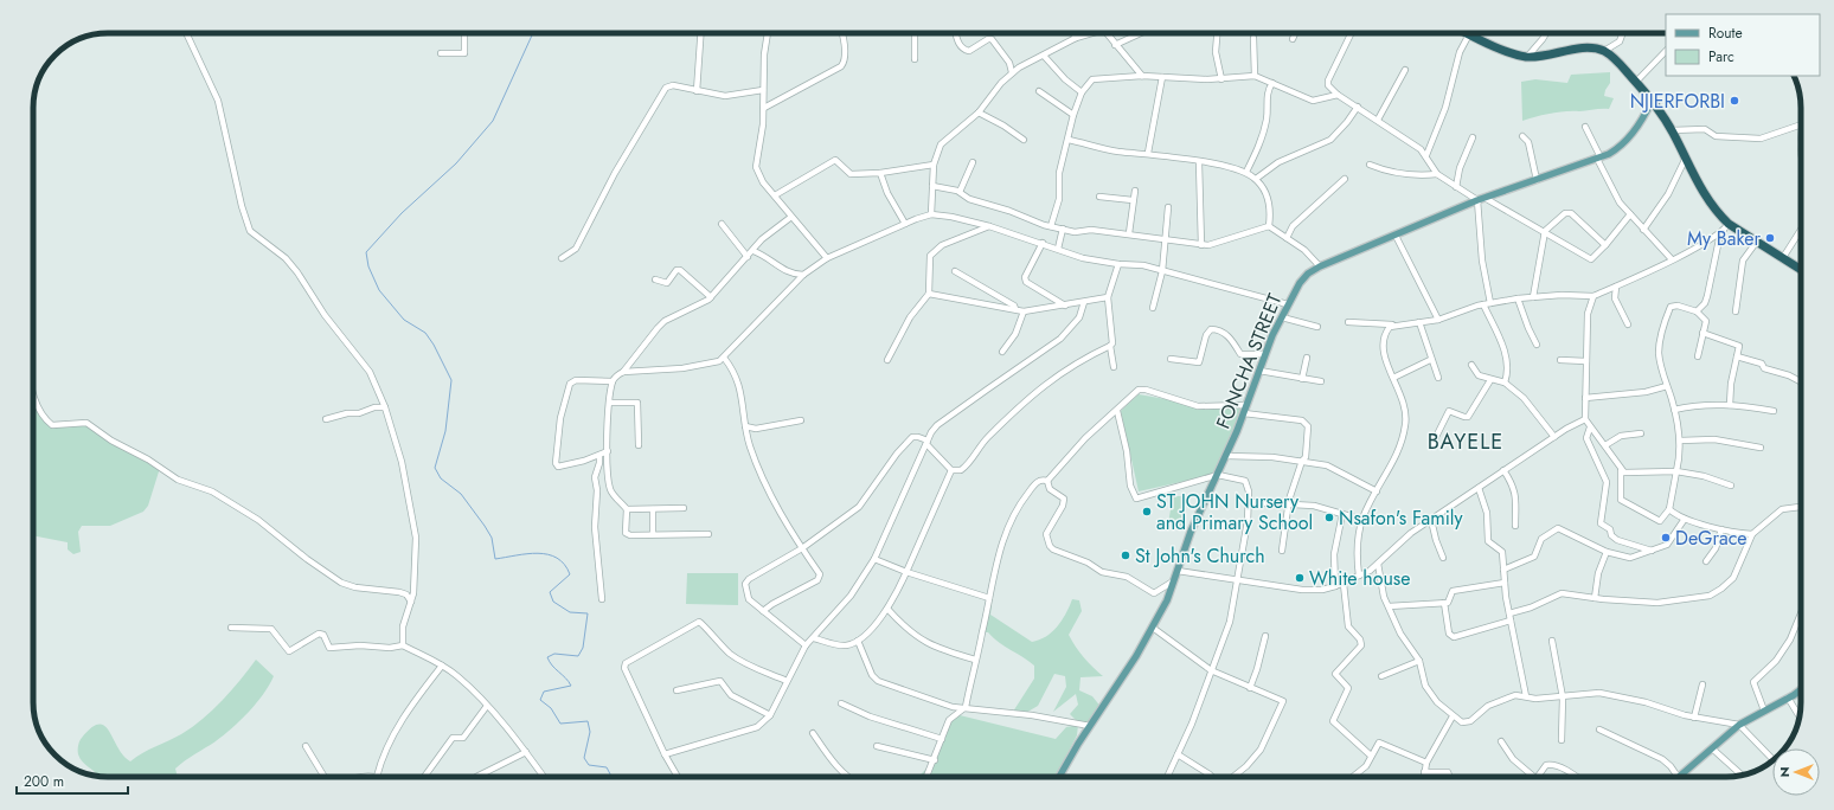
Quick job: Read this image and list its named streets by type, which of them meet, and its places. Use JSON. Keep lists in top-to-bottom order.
{
  "streets": {
    "main road": ["FONCHA STREET"]
  },
  "districts": ["BAYELE"],
  "places": [
    "NJIERFORBI",
    "My Baker",
    "ST JOHN Nursery and Primary School",
    "Nsafon's Family",
    "DeGrace",
    "St John's Church",
    "White house"
  ],
  "legend": ["Route", "Parc"],
  "scale_bar": "200 m",
  "north": "left"
}
